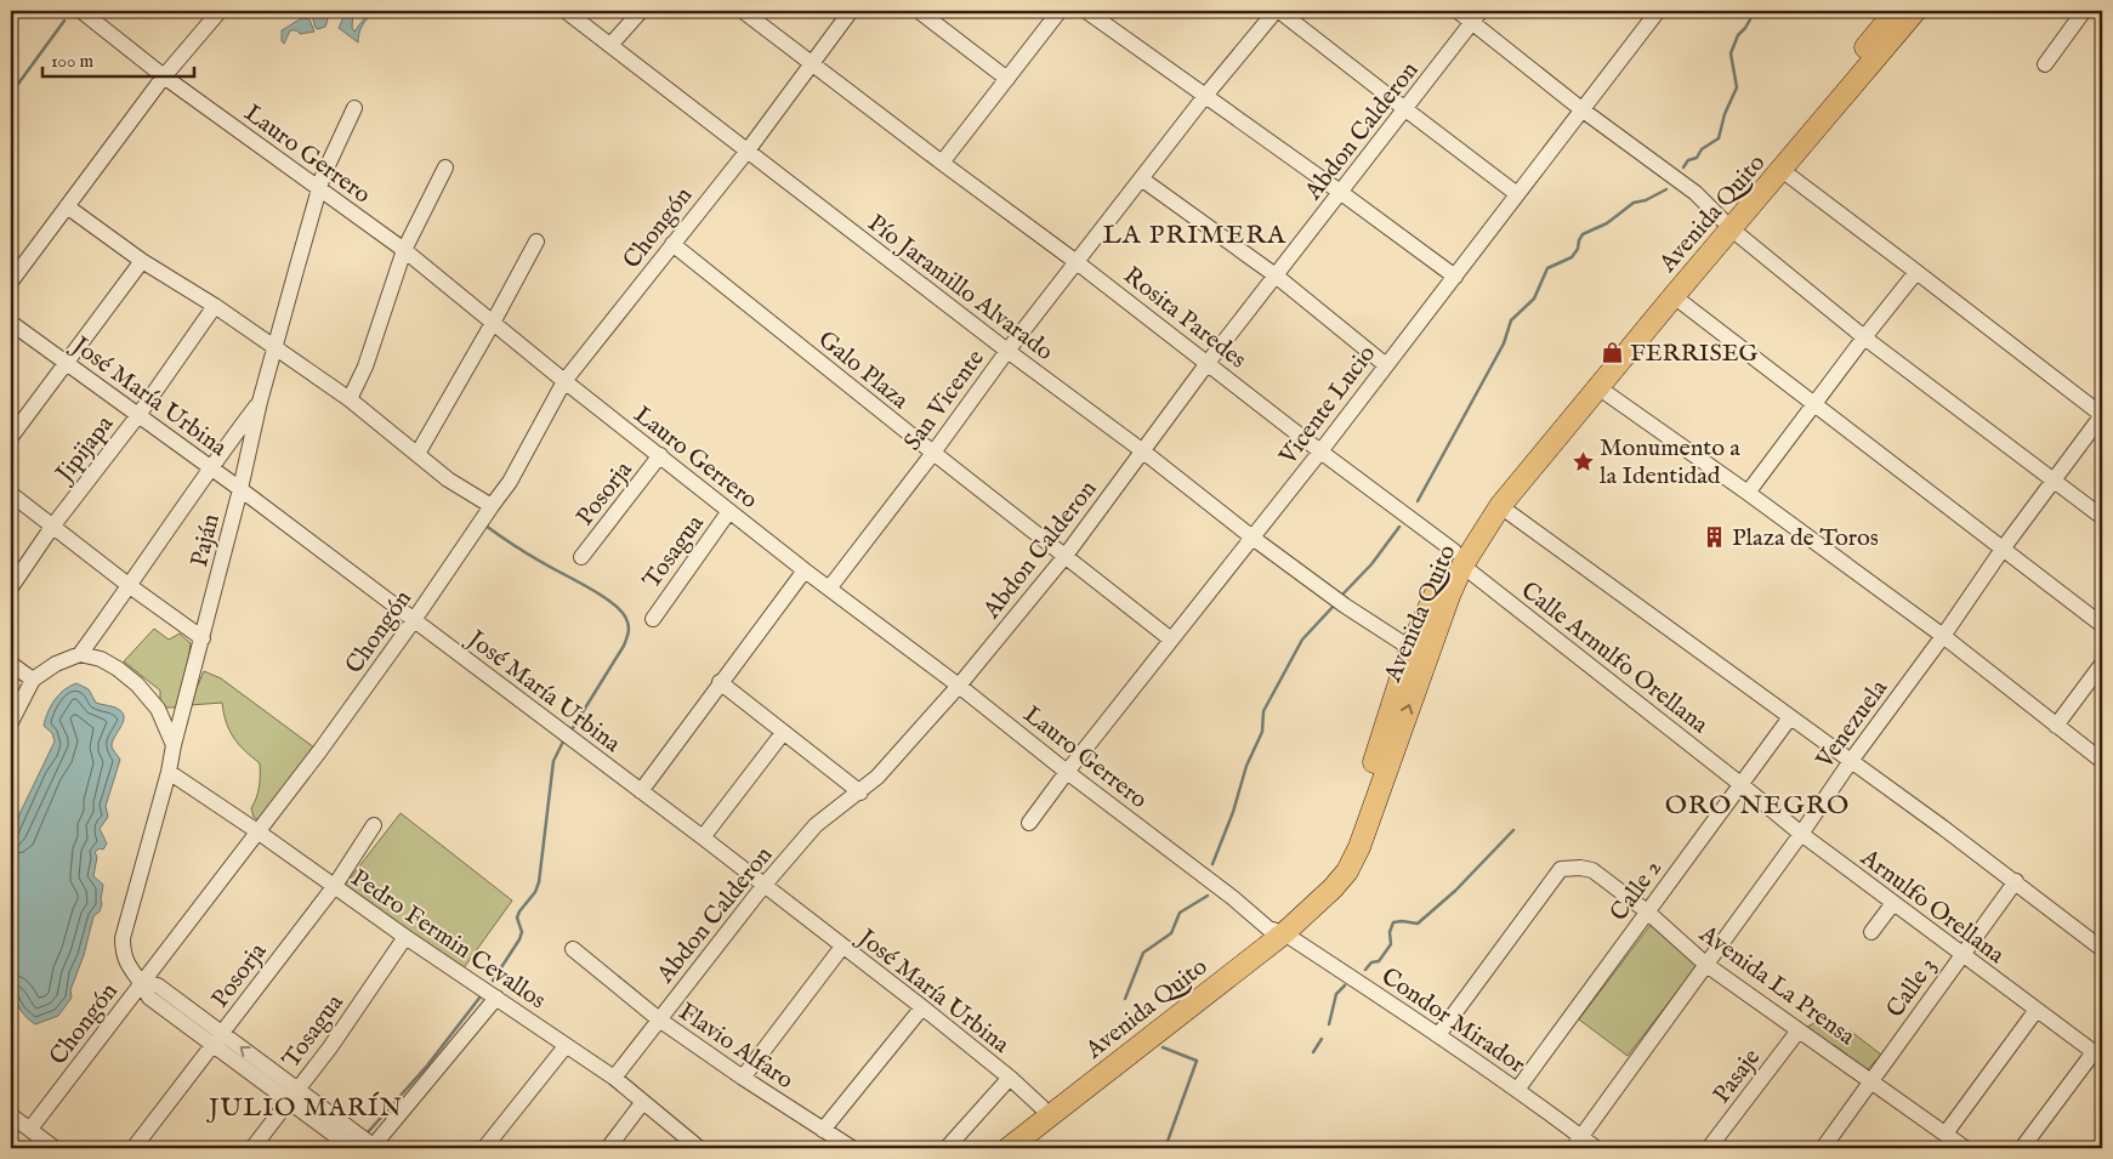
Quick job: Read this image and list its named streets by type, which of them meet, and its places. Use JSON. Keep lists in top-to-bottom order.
{
  "streets": {
    "highway": ["Avenida Quito"],
    "street": [
      "Abdon Calderon",
      "Lauro Gerrero",
      "Chongón",
      "Pío Jaramillo Alvarado",
      "Rosita Paredes",
      "Galo Plaza",
      "José María Urbina",
      "San Vicente",
      "Vicente Lucio",
      "Jipijapa",
      "Posorja",
      "Paján",
      "Tosagua",
      "Calle Arnulfo Orellana",
      "Venezuela",
      "Calle 2",
      "Arnulfo Orellana",
      "Pedro Fermin Cevallos",
      "Avenida La Prensa",
      "Calle 3",
      "Condor Mirador",
      "Flavio Alfaro",
      "Pasaje"
    ]
  },
  "crossings": [
    ["Abdon Calderon", "Lauro Gerrero"],
    ["Abdon Calderon", "Pío Jaramillo Alvarado"],
    ["Abdon Calderon", "Rosita Paredes"],
    ["Abdon Calderon", "Galo Plaza"],
    ["Abdon Calderon", "José María Urbina"],
    ["Abdon Calderon", "Pedro Fermin Cevallos"],
    ["Abdon Calderon", "Flavio Alfaro"],
    ["Lauro Gerrero", "Avenida Quito"],
    ["Lauro Gerrero", "Chongón"],
    ["Lauro Gerrero", "San Vicente"],
    ["Lauro Gerrero", "Vicente Lucio"],
    ["Lauro Gerrero", "Posorja"],
    ["Lauro Gerrero", "Paján"],
    ["Lauro Gerrero", "Tosagua"],
    ["Lauro Gerrero", "Condor Mirador"],
    ["Avenida Quito", "Pío Jaramillo Alvarado"],
    ["Avenida Quito", "Rosita Paredes"],
    ["Avenida Quito", "José María Urbina"],
    ["Avenida Quito", "Calle Arnulfo Orellana"],
    ["Avenida Quito", "Condor Mirador"],
    ["Chongón", "Pío Jaramillo Alvarado"],
    ["Chongón", "Rosita Paredes"],
    ["Chongón", "Galo Plaza"],
    ["Chongón", "José María Urbina"],
    ["Chongón", "Paján"],
    ["Chongón", "Pedro Fermin Cevallos"],
    ["Pío Jaramillo Alvarado", "San Vicente"],
    ["Pío Jaramillo Alvarado", "Vicente Lucio"],
    ["Rosita Paredes", "San Vicente"],
    ["Rosita Paredes", "Vicente Lucio"],
    ["Rosita Paredes", "Calle Arnulfo Orellana"],
    ["Galo Plaza", "San Vicente"],
    ["Galo Plaza", "Vicente Lucio"],
    ["José María Urbina", "Jipijapa"],
    ["José María Urbina", "Paján"],
    ["Posorja", "Pedro Fermin Cevallos"],
    ["Paján", "Pedro Fermin Cevallos"],
    ["Tosagua", "Pedro Fermin Cevallos"],
    ["Calle Arnulfo Orellana", "Calle 2"],
    ["Calle Arnulfo Orellana", "Arnulfo Orellana"],
    ["Venezuela", "Arnulfo Orellana"],
    ["Venezuela", "Avenida La Prensa"],
    ["Venezuela", "Condor Mirador"],
    ["Calle 2", "Arnulfo Orellana"],
    ["Calle 2", "Avenida La Prensa"],
    ["Calle 2", "Condor Mirador"],
    ["Arnulfo Orellana", "Calle 3"],
    ["Avenida La Prensa", "Calle 3"],
    ["Avenida La Prensa", "Condor Mirador"],
    ["Avenida La Prensa", "Pasaje"]
  ],
  "districts": ["LA PRIMERA", "ORO NEGRO", "JULIO MARÍN"],
  "places": {
    "shop": ["FERRISEG"],
    "place": ["Monumento a la Identidad"],
    "building": ["Plaza de Toros"]
  },
  "scale_bar": "100 m"
}
